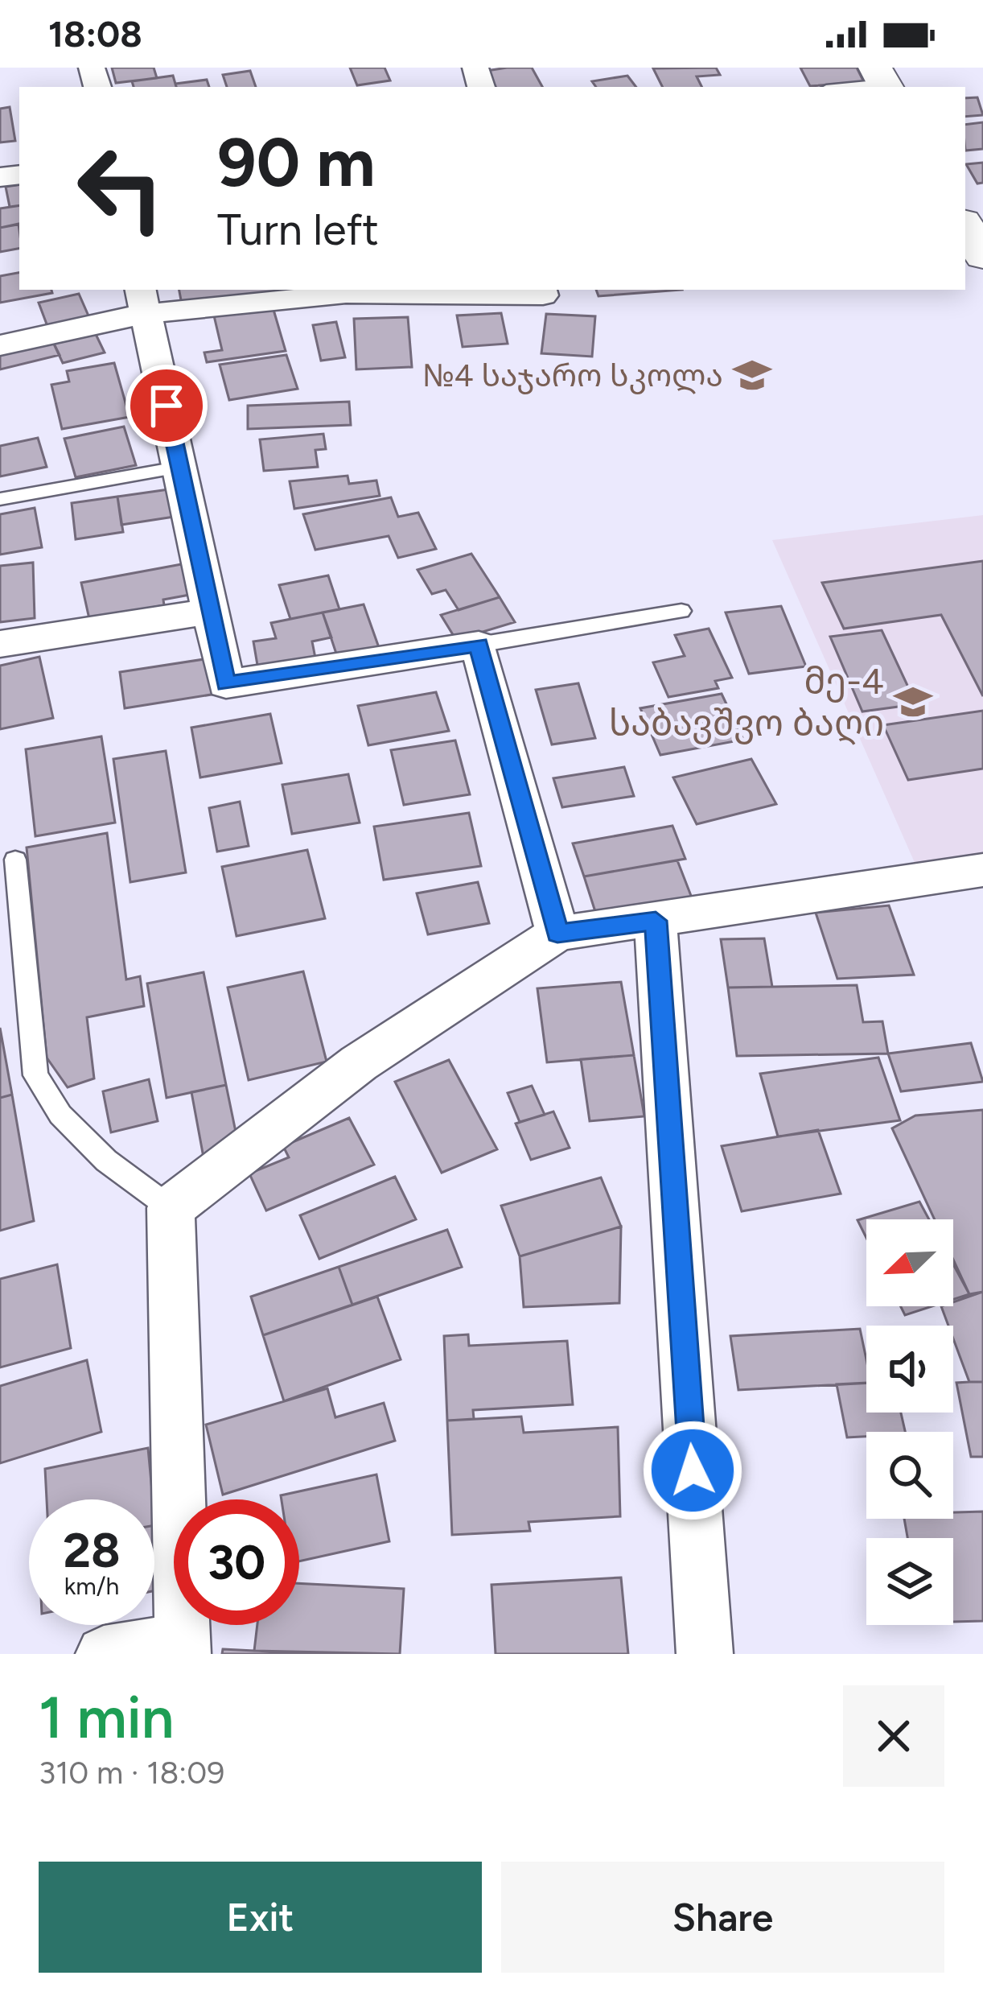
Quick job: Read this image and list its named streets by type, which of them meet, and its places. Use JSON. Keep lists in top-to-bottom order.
{
  "places": {
    "school or university": ["№4 საჯარო სკოლა", "მე-4 საბავშვო ბაღი"]
  },
  "north": "bottom left",
  "page": {
    "status": "18:08",
    "turn": ["90 m", "Turn left"],
    "speed": "28 km/h",
    "limit": "30",
    "heading": ["1 min", "310 m · 18:09"],
    "buttons": ["Exit", "Share"]
  }
}
